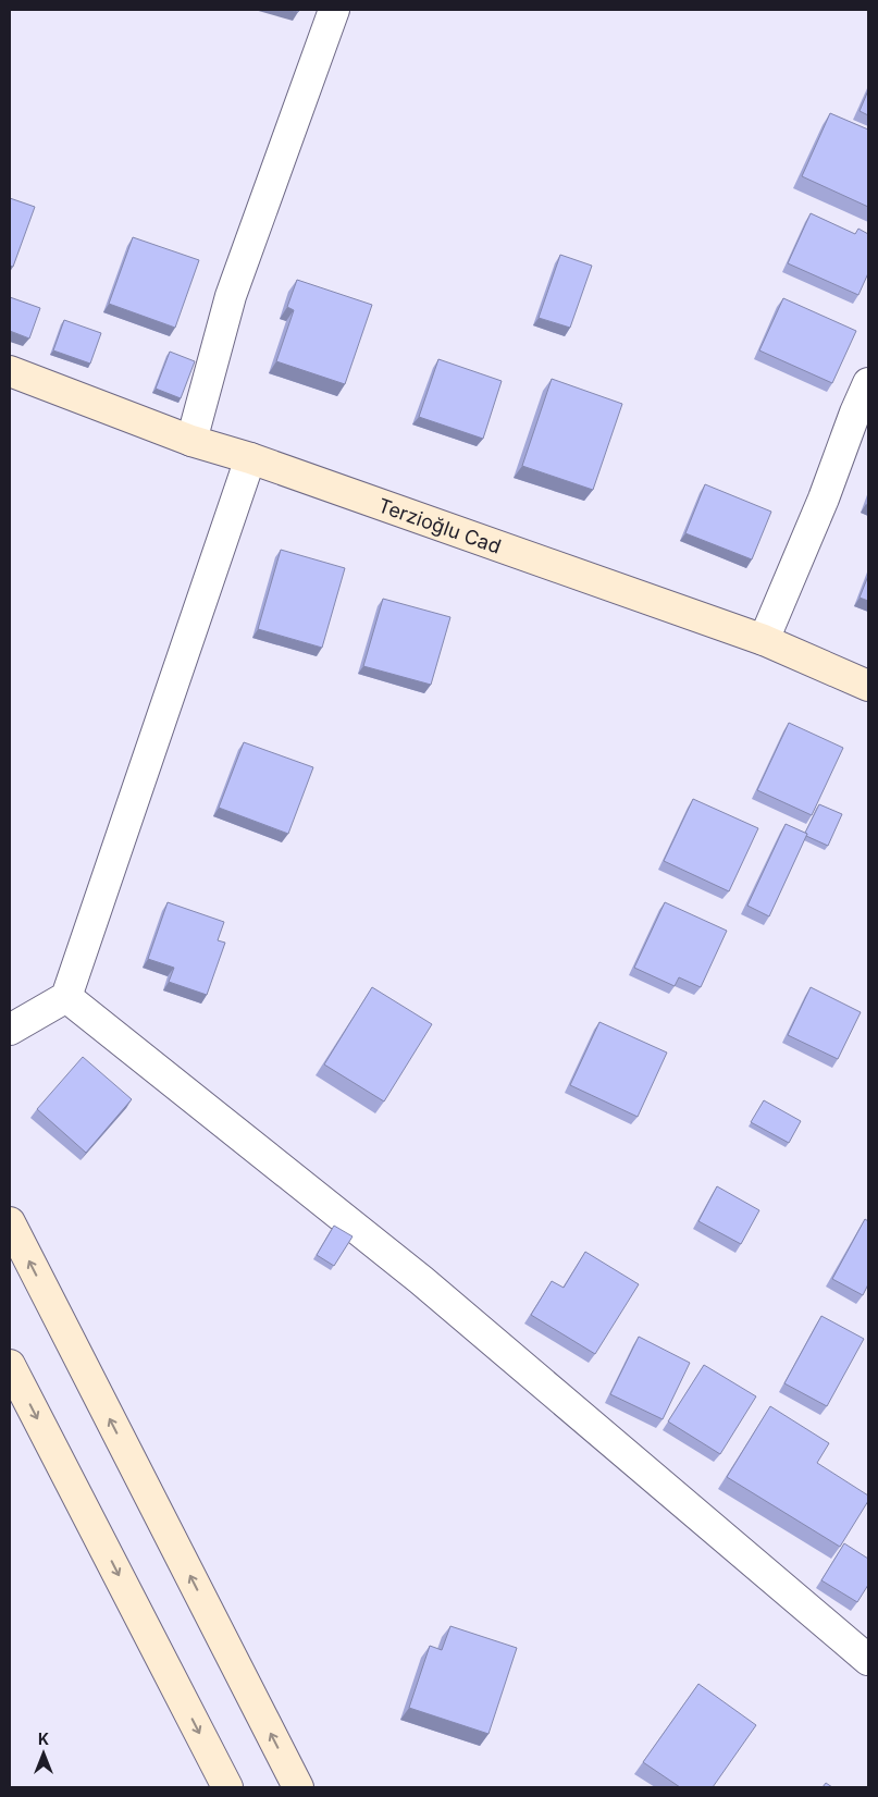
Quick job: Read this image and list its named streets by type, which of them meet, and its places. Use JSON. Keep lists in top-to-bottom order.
{
  "streets": {
    "street": ["Terzioğlu Cad"]
  },
  "north": "top"
}
